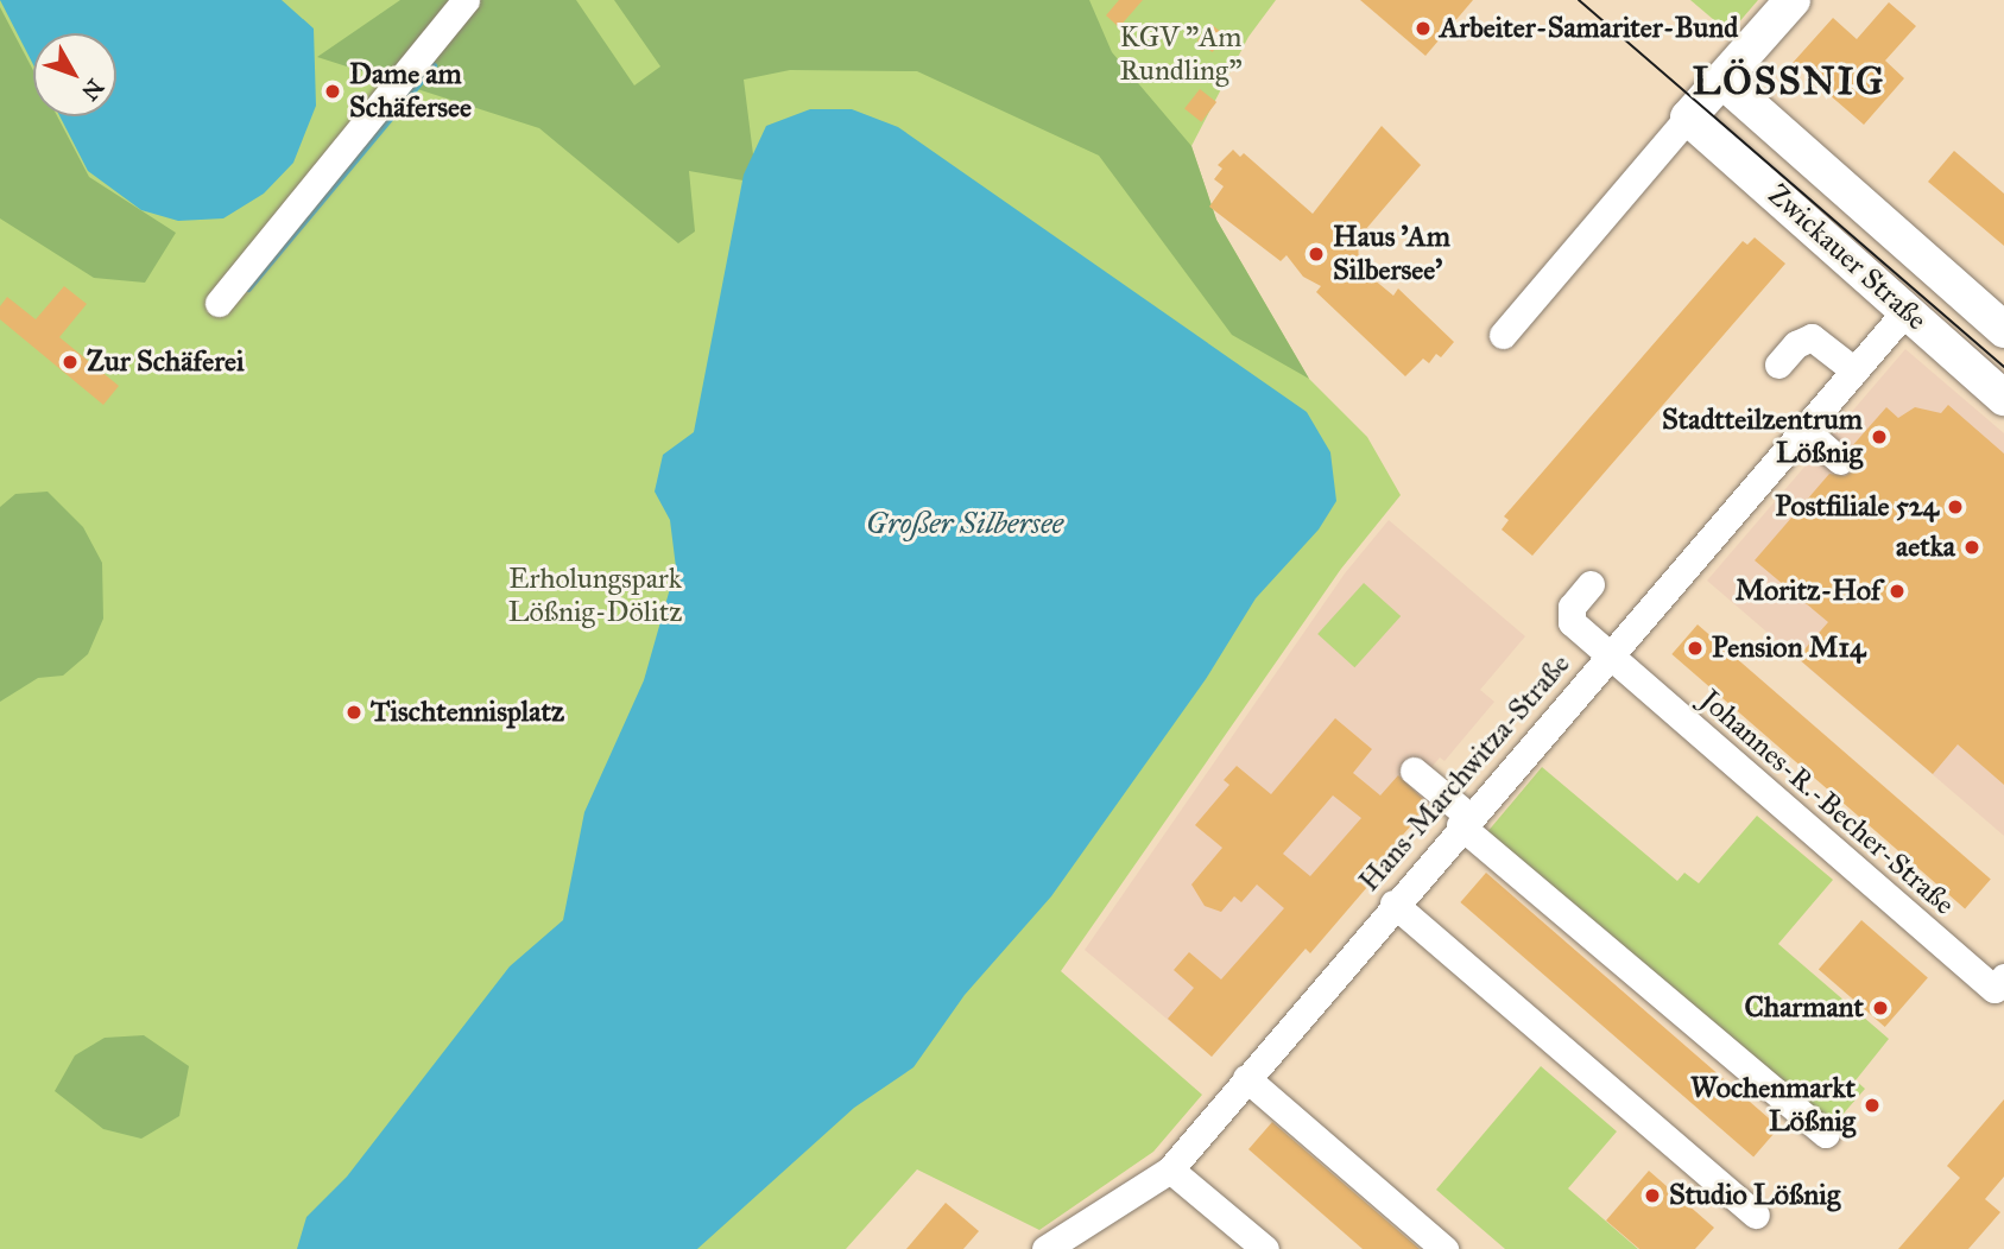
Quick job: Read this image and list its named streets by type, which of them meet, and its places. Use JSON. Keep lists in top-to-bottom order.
{
  "streets": {
    "main road": ["Zwickauer Straße"],
    "street": ["Hans-Marchwitza-Straße", "Johannes-R.-Becher-Straße"]
  },
  "crossings": [
    ["Zwickauer Straße", "Hans-Marchwitza-Straße"],
    ["Hans-Marchwitza-Straße", "Johannes-R.-Becher-Straße"]
  ],
  "districts": ["LÖSSNIG"],
  "water": ["Großer Silbersee"],
  "parks": ["KGV \"Am Rundling\"", "Erholungspark Lößnig-Dölitz"],
  "places": [
    "Arbeiter-Samariter-Bund",
    "Dame am Schäfersee",
    "Haus 'Am Silbersee'",
    "Zur Schäferei",
    "Stadtteilzentrum Lößnig",
    "Postfiliale 524",
    "aetka",
    "Moritz-Hof",
    "Pension M14",
    "Tischtennisplatz",
    "Charmant",
    "Wochenmarkt Lößnig",
    "Studio Lößnig"
  ],
  "north": "bottom right"
}
